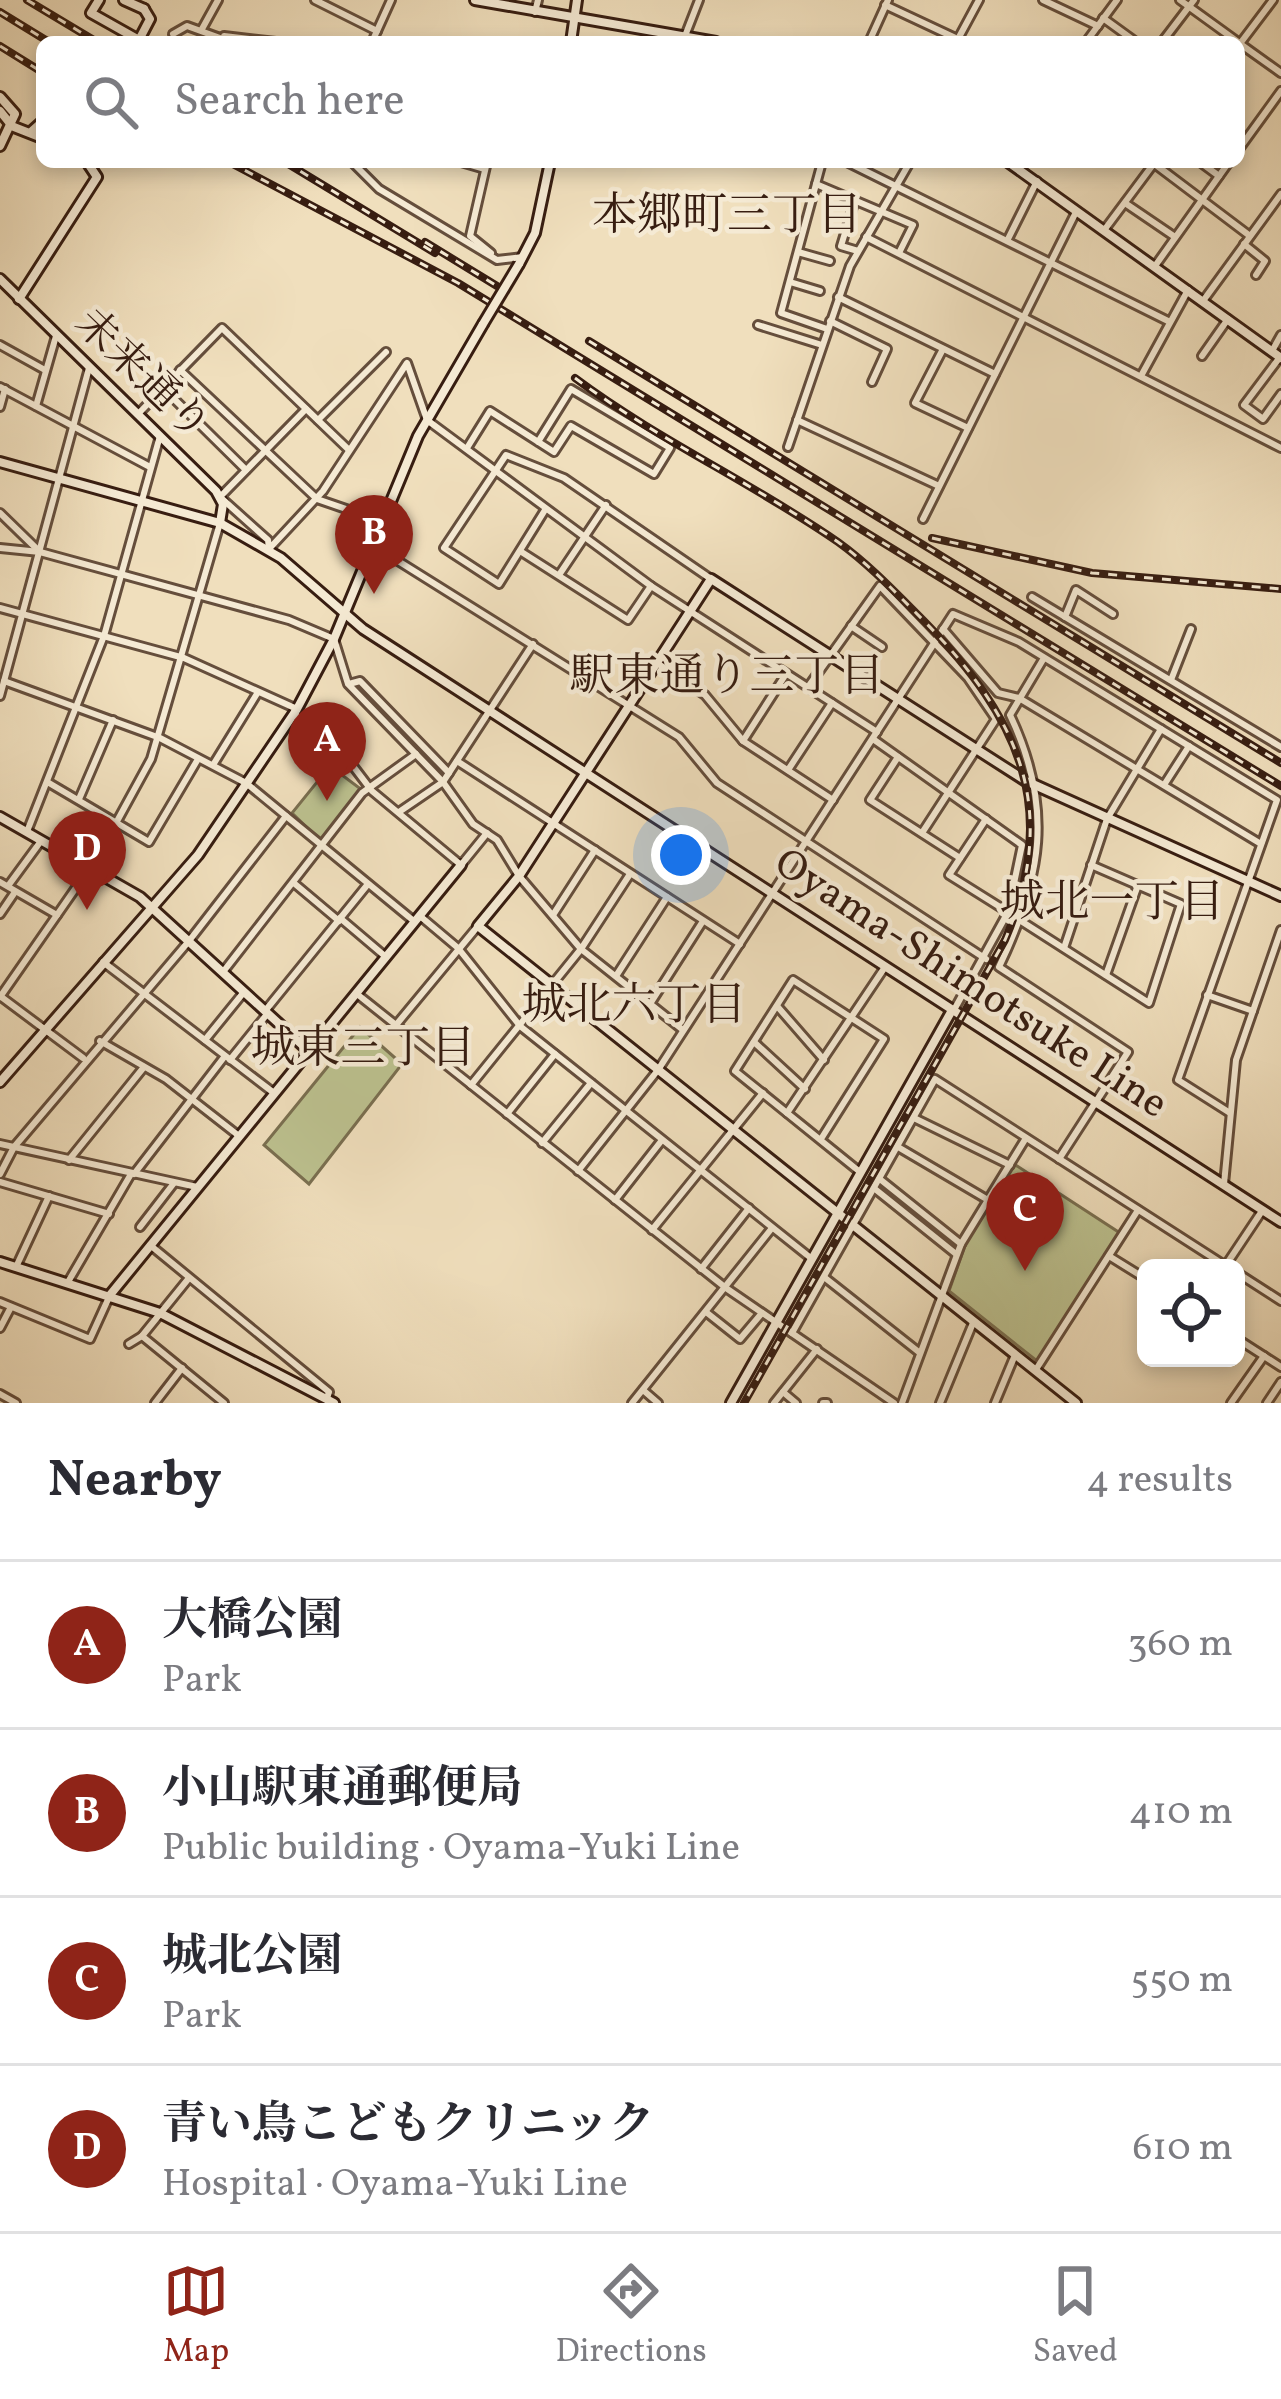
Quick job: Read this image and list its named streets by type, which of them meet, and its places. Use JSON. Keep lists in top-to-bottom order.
{
  "streets": {
    "street": ["未来通り", "Oyama-Shimotsuke Line"]
  },
  "crossings": [
    ["未来通り", "Oyama-Shimotsuke Line"]
  ],
  "districts": [
    "本郷町三丁目",
    "駅東通り三丁目",
    "城北一丁目",
    "城北六丁目",
    "城東三丁目"
  ],
  "page": {
    "search": "Search here",
    "pins": [
      "B",
      "A",
      "D",
      "C"
    ],
    "heading": ["Nearby", "4 results"],
    "list": [
      {
        "mark": "A",
        "name": "大橋公園",
        "note": "Park",
        "value": "360 m"
      },
      {
        "mark": "B",
        "name": "小山駅東通郵便局",
        "note": "Public building · Oyama-Yuki Line",
        "value": "410 m"
      },
      {
        "mark": "C",
        "name": "城北公園",
        "note": "Park",
        "value": "550 m"
      },
      {
        "mark": "D",
        "name": "青い鳥こどもクリニック",
        "note": "Hospital · Oyama-Yuki Line",
        "value": "610 m"
      }
    ],
    "nav": ["Map", "Directions", "Saved"]
  }
}
